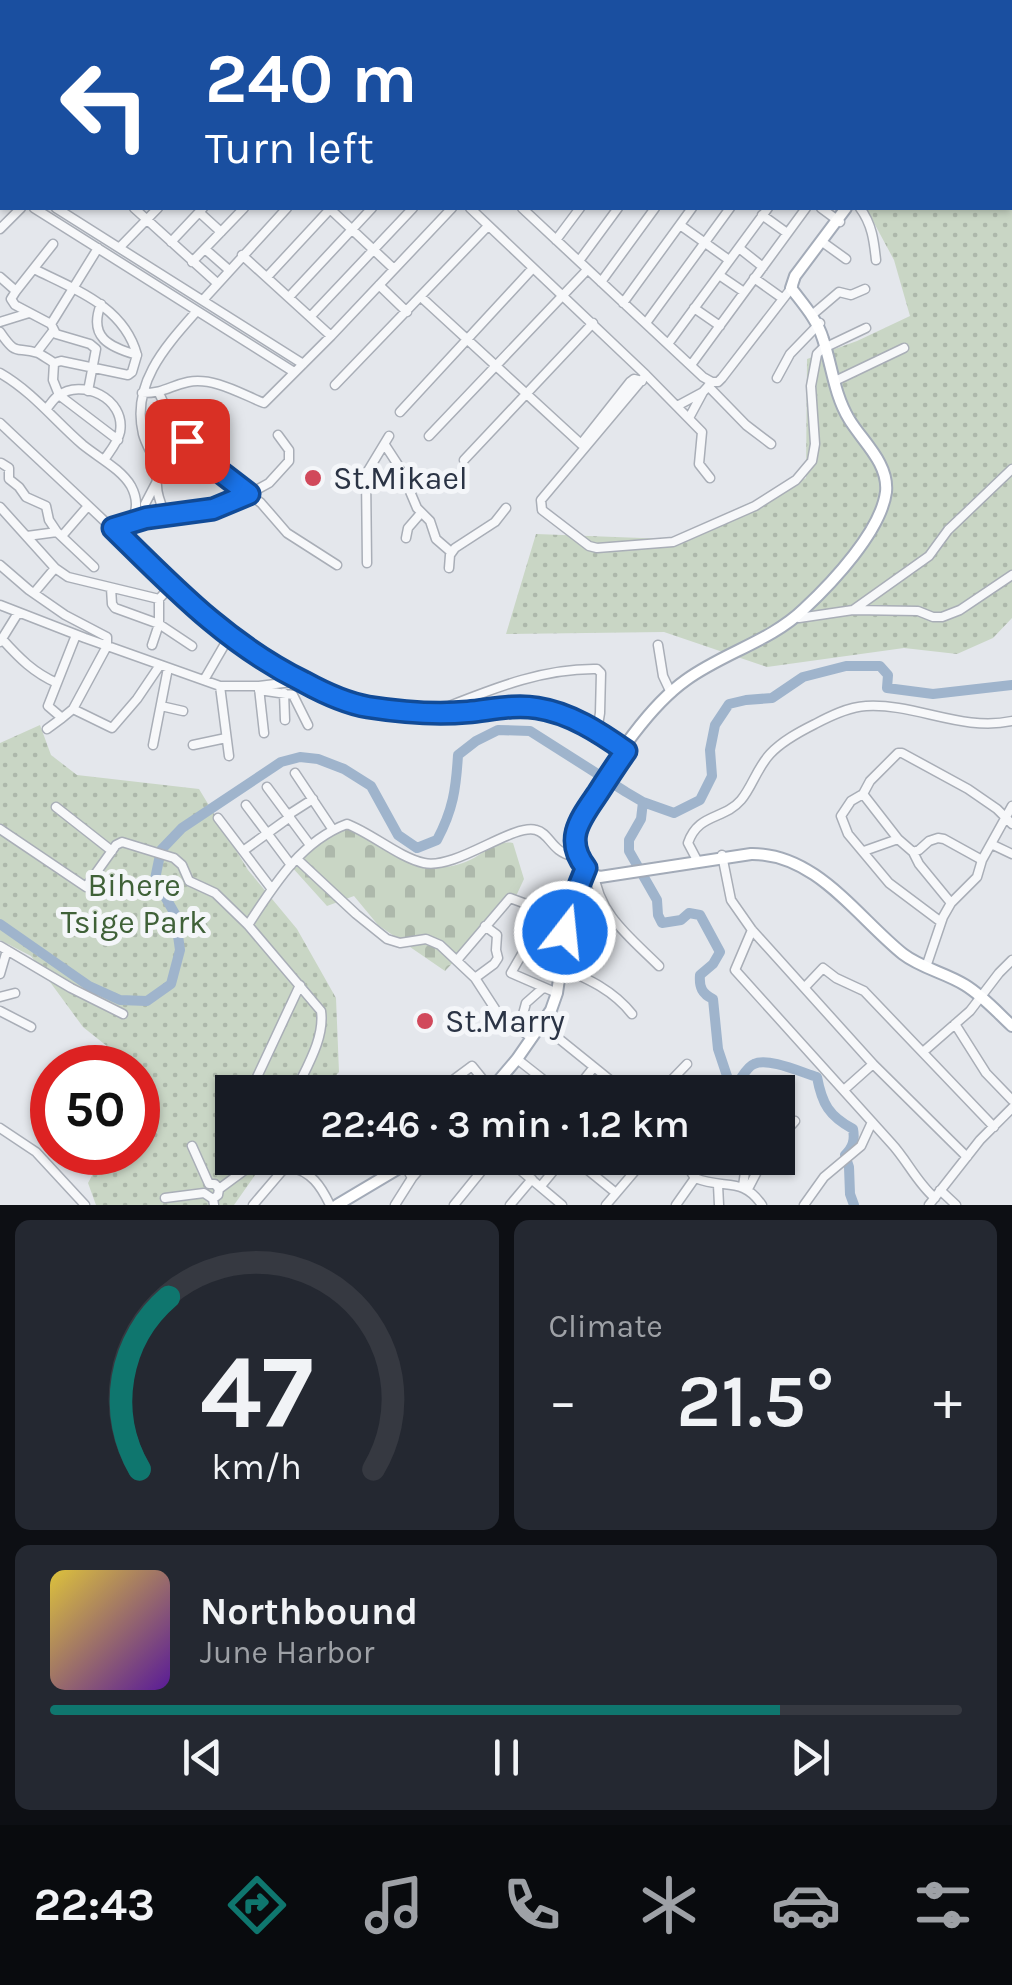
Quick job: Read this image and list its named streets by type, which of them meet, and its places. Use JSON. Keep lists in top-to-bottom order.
{
  "parks": ["Bihere Tsige Park"],
  "places": ["St.Mikael", "St.Marry"],
  "page": {
    "turn": ["240 m", "Turn left"],
    "limit": "50",
    "trip": "22:46 · 3 min · 1.2 km",
    "tile": "Climate",
    "heat": ["−", "21.5°", "+"],
    "song": ["Northbound", "June Harbor"],
    "tabs": "22:43",
    "gauge": ["47", "km/h"]
  }
}
